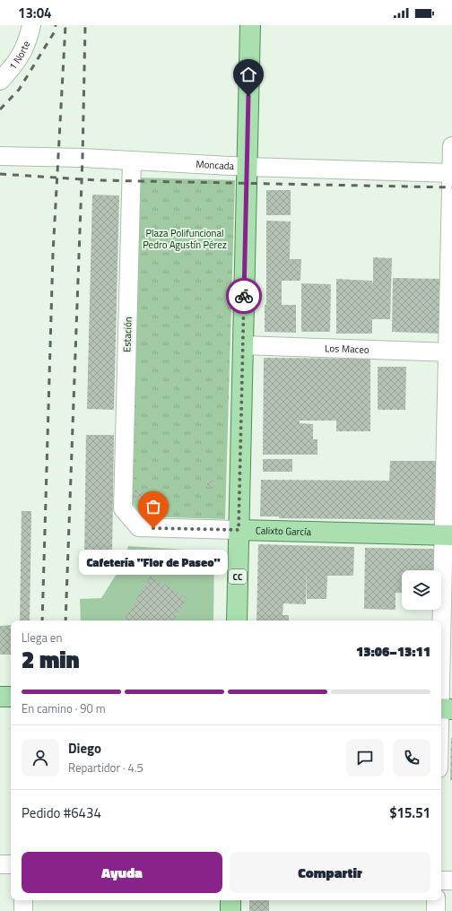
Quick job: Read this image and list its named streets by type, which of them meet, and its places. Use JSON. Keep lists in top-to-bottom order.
{
  "streets": {
    "main road": ["Calixto García", "CC"],
    "street": [
      "1 Norte",
      "Moncada",
      "Estación",
      "Los Maceo"
    ]
  },
  "crossings": [
    ["Moncada", "Estación"],
    ["Moncada", "CC"],
    ["Estación", "Calixto García"],
    ["Los Maceo", "CC"],
    ["Calixto García", "CC"]
  ],
  "parks": ["Plaza Polifuncional Pedro Agustín Pérez"],
  "places": ["Cafetería \"Flor de Paseo\""],
  "page": {
    "status": "13:04",
    "bubble": "Cafetería \"Flor de Paseo\"",
    "heading": ["2 min", "Llega en", "13:06–13:11"],
    "panel": [
      "Diego",
      "Repartidor · 4.5",
      "Pedido #6434",
      "$15.51"
    ],
    "bar": "En camino · 90 m",
    "buttons": ["Ayuda", "Compartir"]
  }
}
